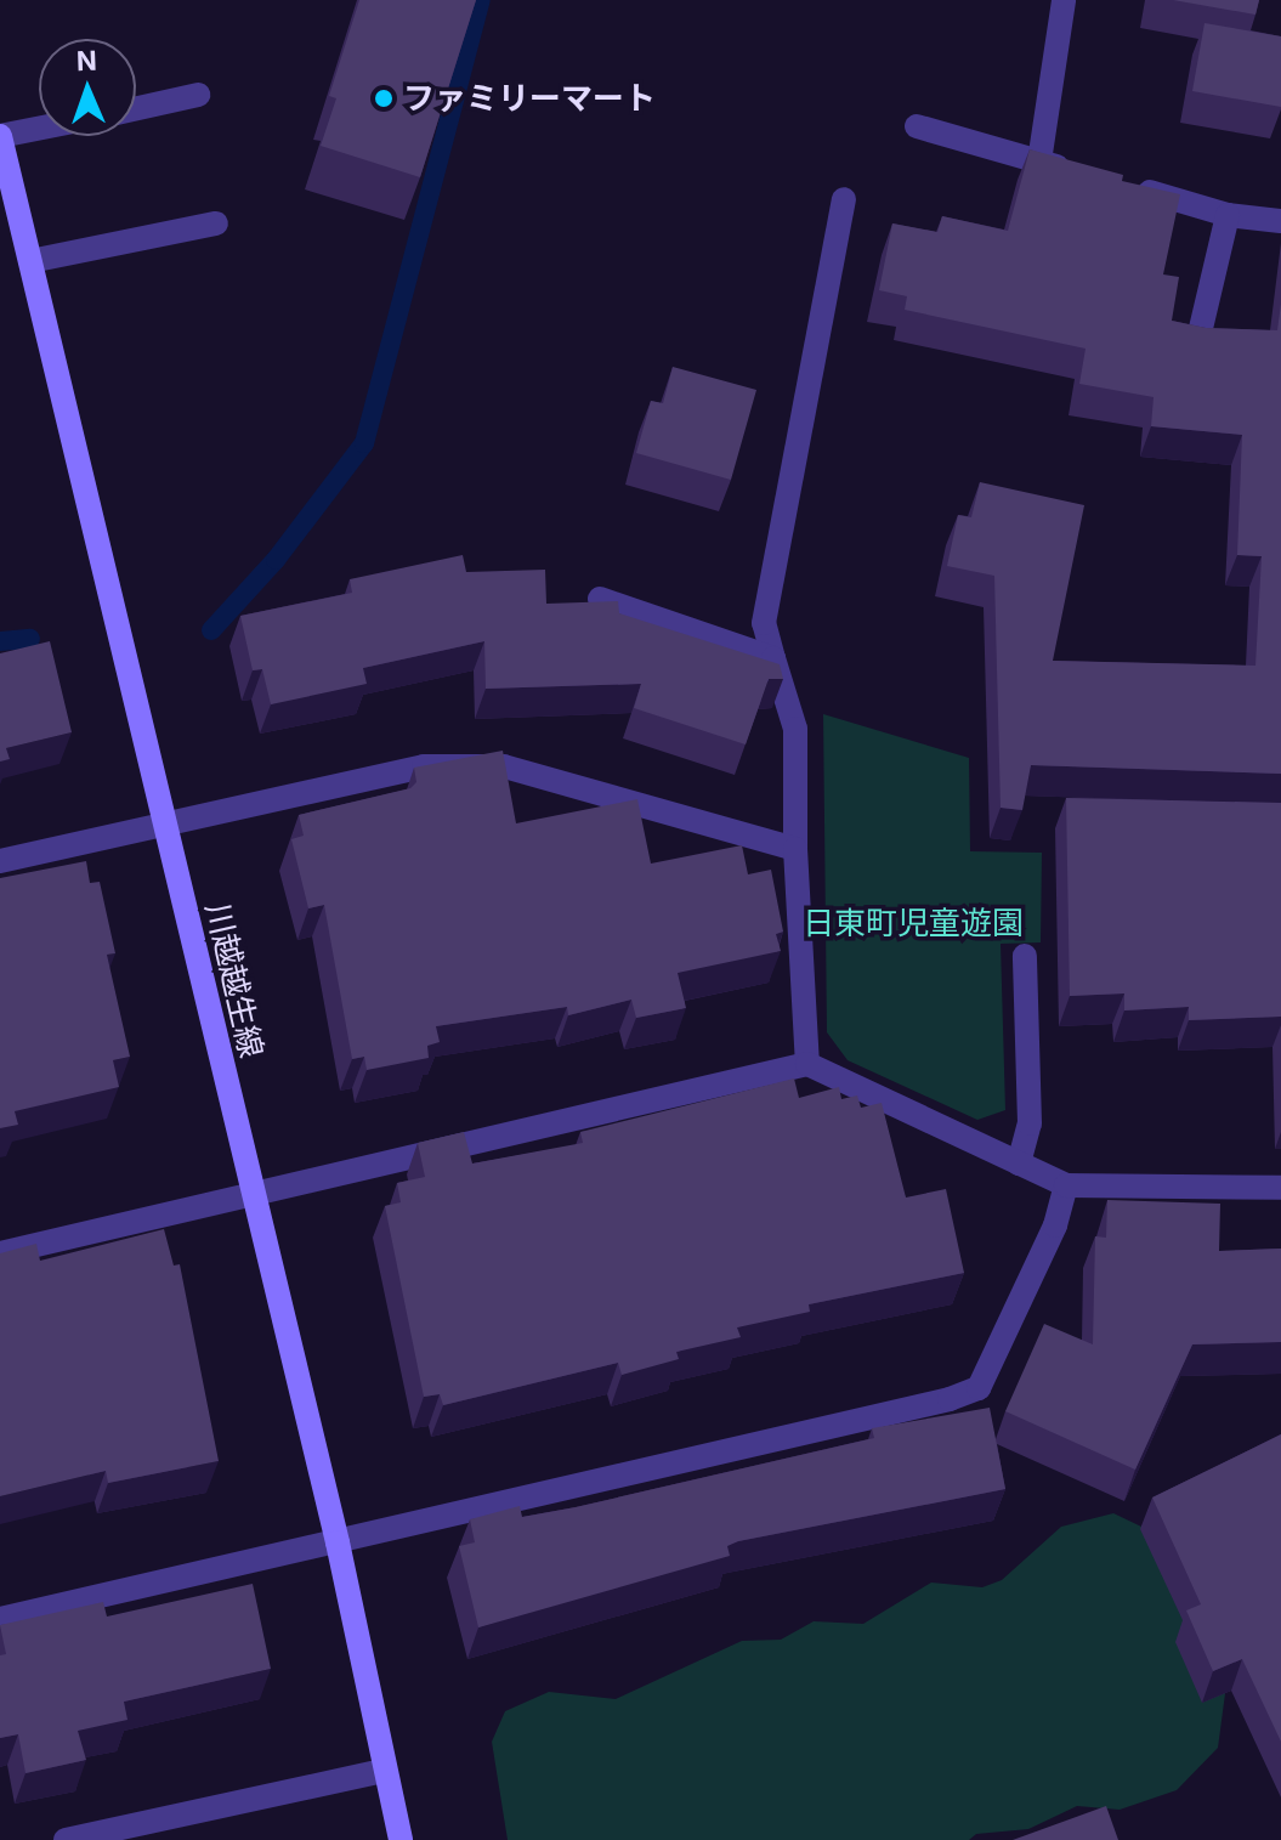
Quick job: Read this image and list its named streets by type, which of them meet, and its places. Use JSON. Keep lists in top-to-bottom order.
{
  "streets": {
    "main road": ["川越越生線"]
  },
  "parks": ["日東町児童遊園"],
  "places": ["ファミリーマート"],
  "north": "top"
}
